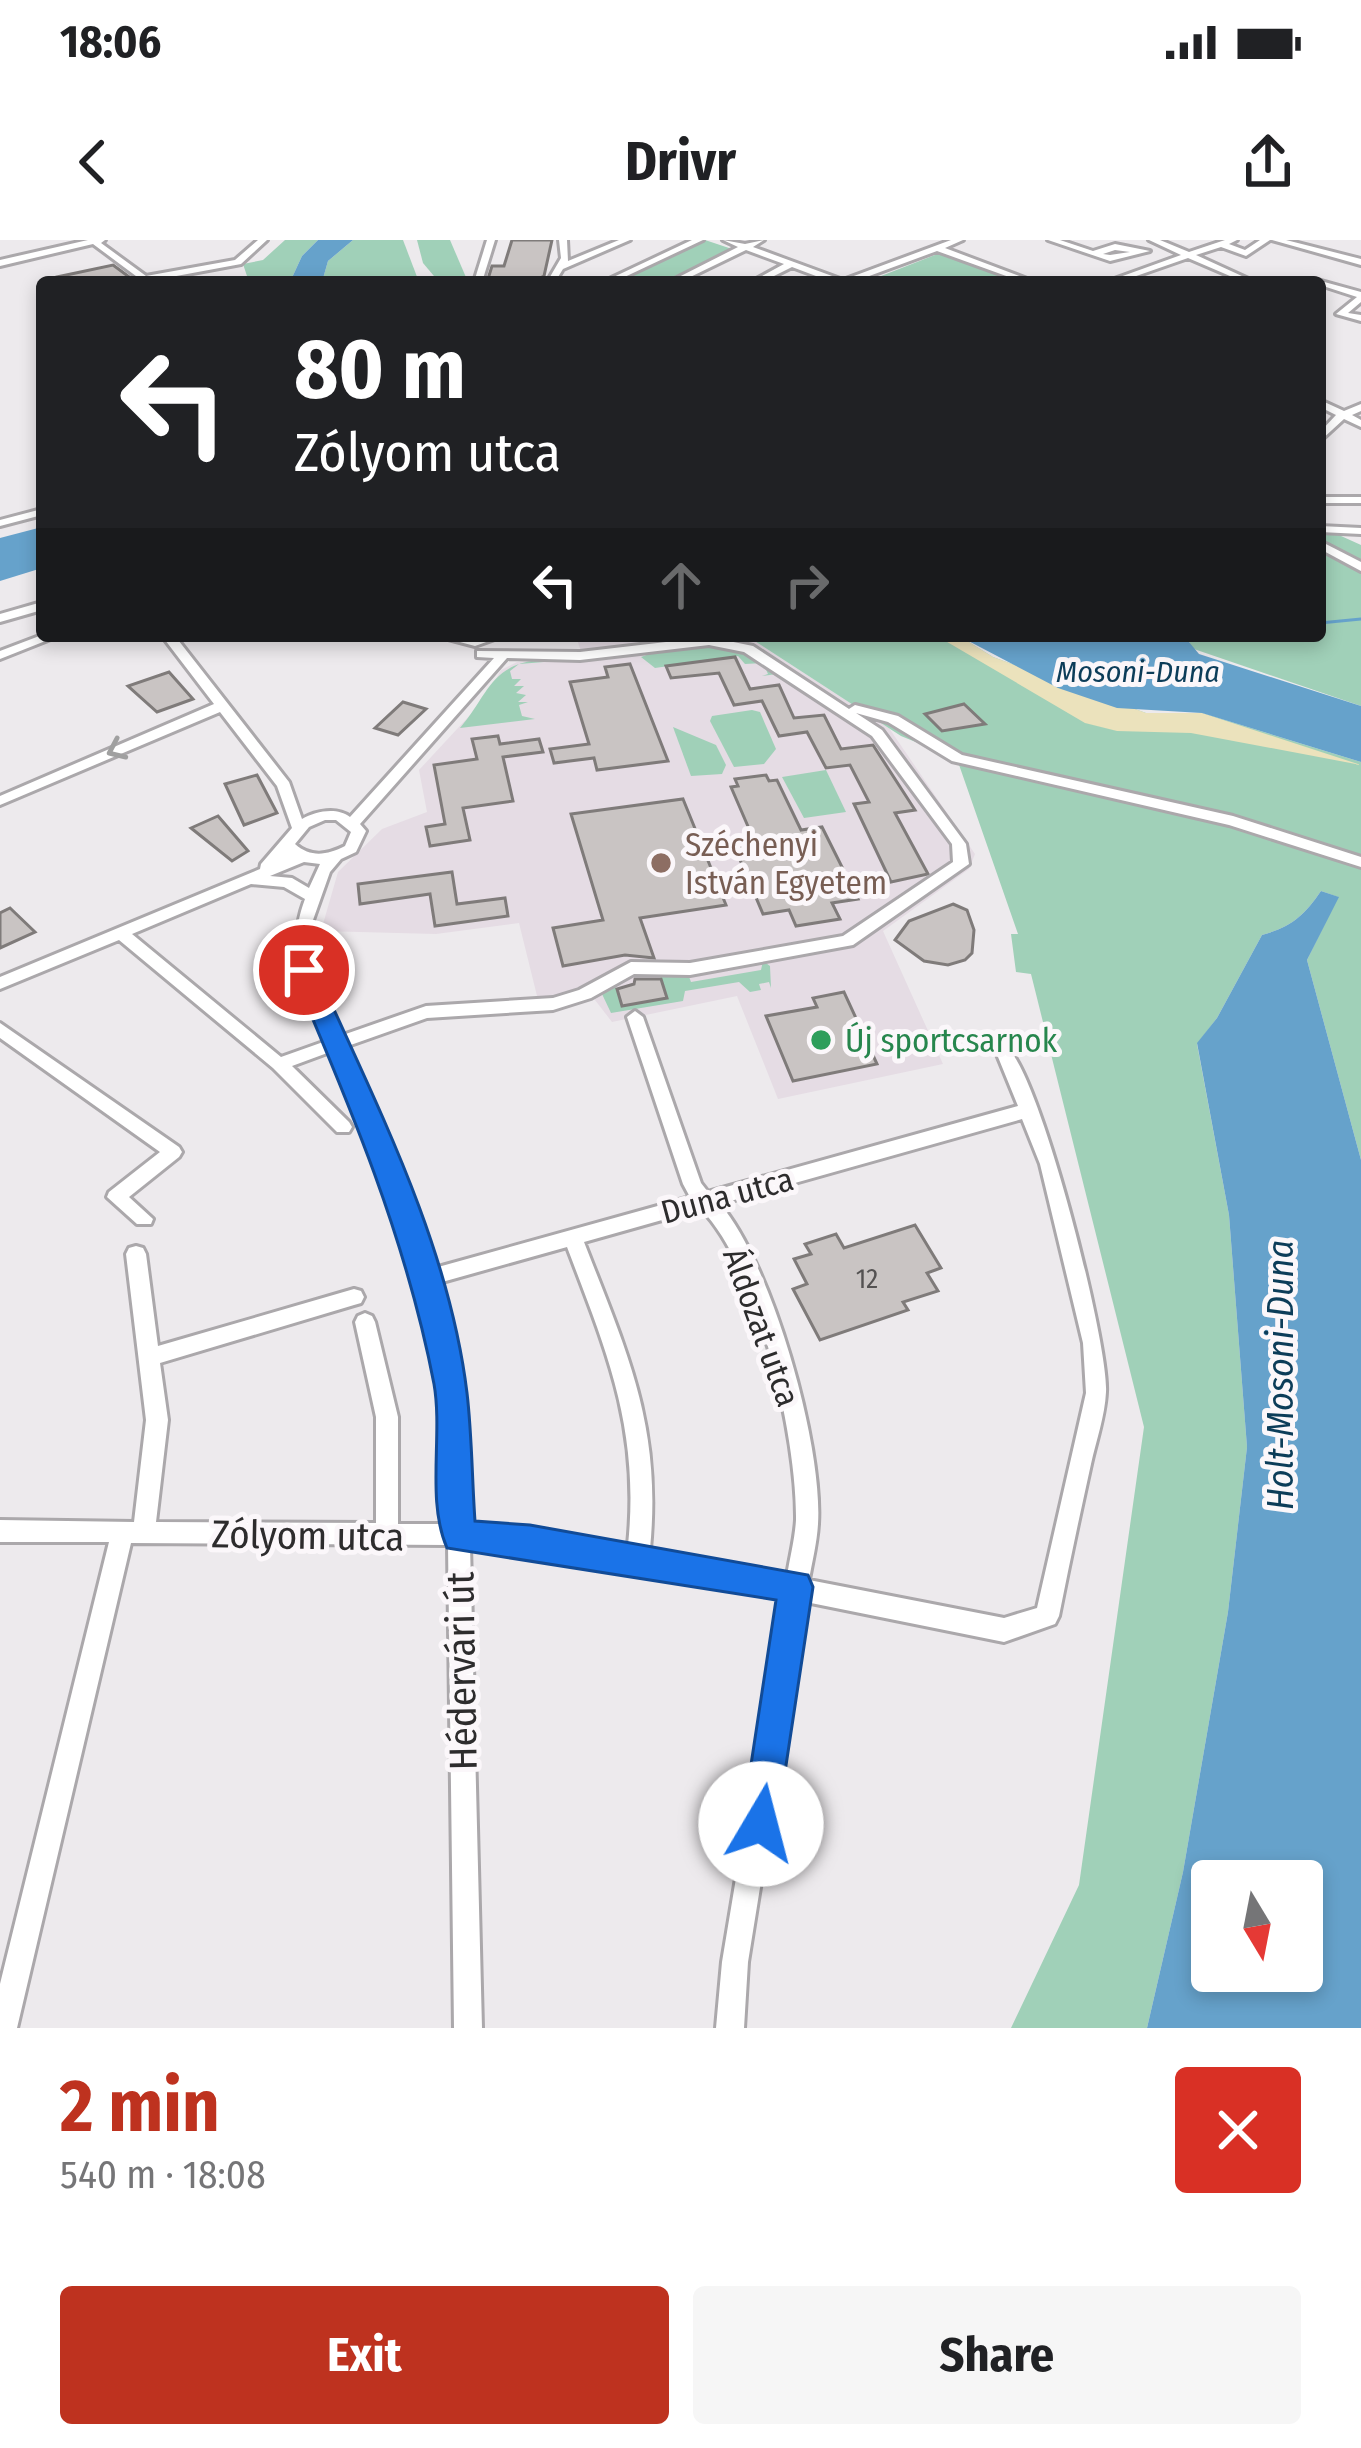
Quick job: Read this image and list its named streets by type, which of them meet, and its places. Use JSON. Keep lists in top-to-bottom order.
{
  "streets": {
    "street": [
      "Duna utca",
      "Áldozat utca",
      "Zólyom utca",
      "Hédervári út"
    ]
  },
  "crossings": [
    ["Duna utca", "Áldozat utca"],
    ["Duna utca", "Zólyom utca"],
    ["Duna utca", "Hédervári út"],
    ["Áldozat utca", "Zólyom utca"],
    ["Zólyom utca", "Hédervári út"]
  ],
  "water": ["Mosoni-Duna", "Holt-Mosoni-Duna"],
  "places": ["Széchenyi István Egyetem", "Új sportcsarnok"],
  "house_numbers": ["12"],
  "north": "bottom",
  "page": {
    "status": "18:06",
    "header": "Drivr",
    "turn": ["80 m", "Zólyom utca"],
    "heading": ["2 min", "540 m · 18:08"],
    "buttons": ["Exit", "Share"]
  }
}
